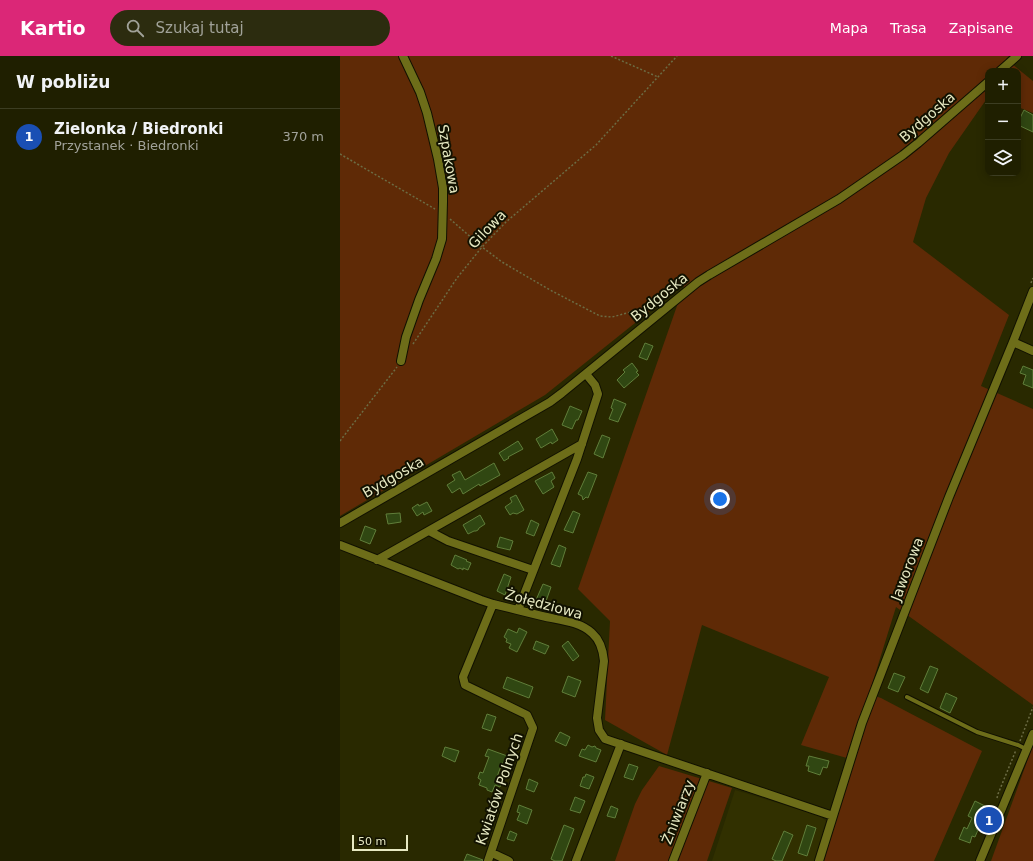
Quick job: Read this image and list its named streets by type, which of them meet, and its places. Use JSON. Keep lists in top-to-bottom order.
{
  "streets": {
    "street": [
      "Bydgoska",
      "Szpakowa",
      "Jaworowa",
      "Żołędziowa",
      "Kwiatów Polnych",
      "Żniwiarzy"
    ],
    "path": ["Gilowa"]
  },
  "crossings": [
    ["Jaworowa", "Żołędziowa"],
    ["Żołędziowa", "Kwiatów Polnych"],
    ["Żołędziowa", "Żniwiarzy"]
  ],
  "scale_bar": "50 m",
  "page": {
    "header": "Kartio",
    "search": "Szukaj tutaj",
    "nav": ["Mapa", "Trasa", "Zapisane"],
    "heading": "W pobliżu",
    "map_buttons": ["+", "−"],
    "list": [
      {
        "mark": "1",
        "name": "Zielonka / Biedronki",
        "note": "Przystanek · Biedronki",
        "value": "370 m"
      }
    ],
    "pins": "1",
    "scale": "50 m"
  }
}
